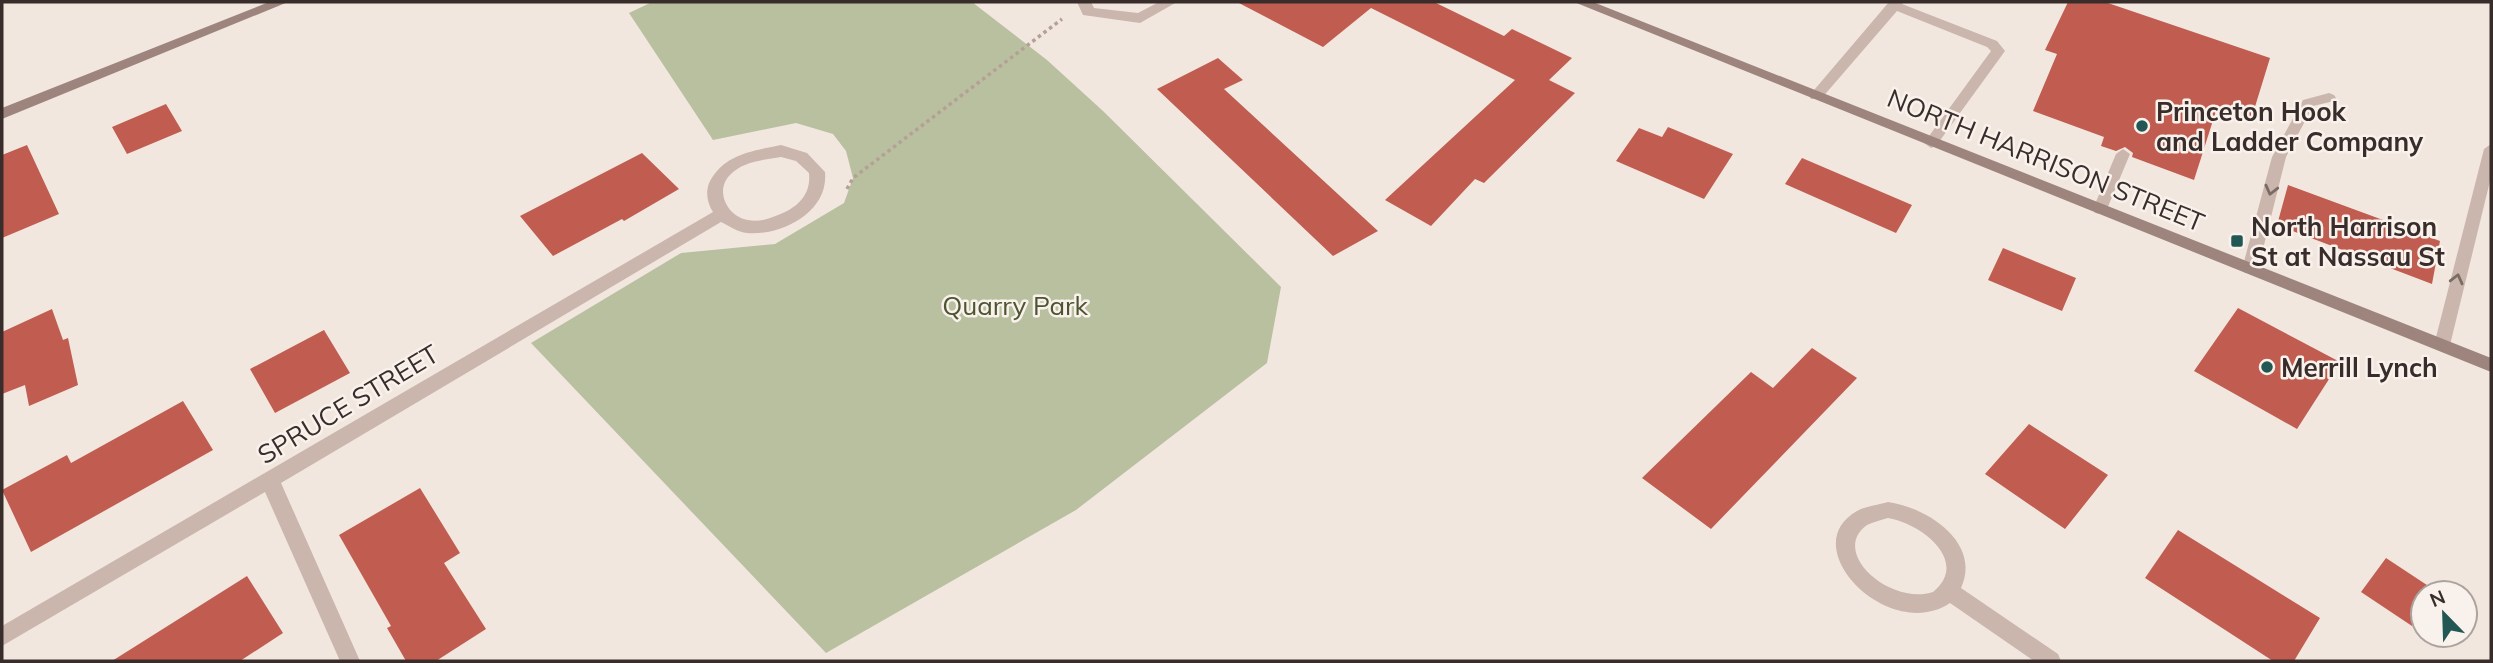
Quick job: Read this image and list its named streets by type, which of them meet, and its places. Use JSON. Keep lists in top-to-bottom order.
{
  "streets": {
    "street": ["NORTH HARRISON STREET", "SPRUCE STREET"]
  },
  "parks": ["Quarry Park"],
  "places": {
    "other": ["Princeton Hook and Ladder Company", "Merrill Lynch"],
    "transit": ["North Harrison St at Nassau St"]
  },
  "north": "top left"
}
